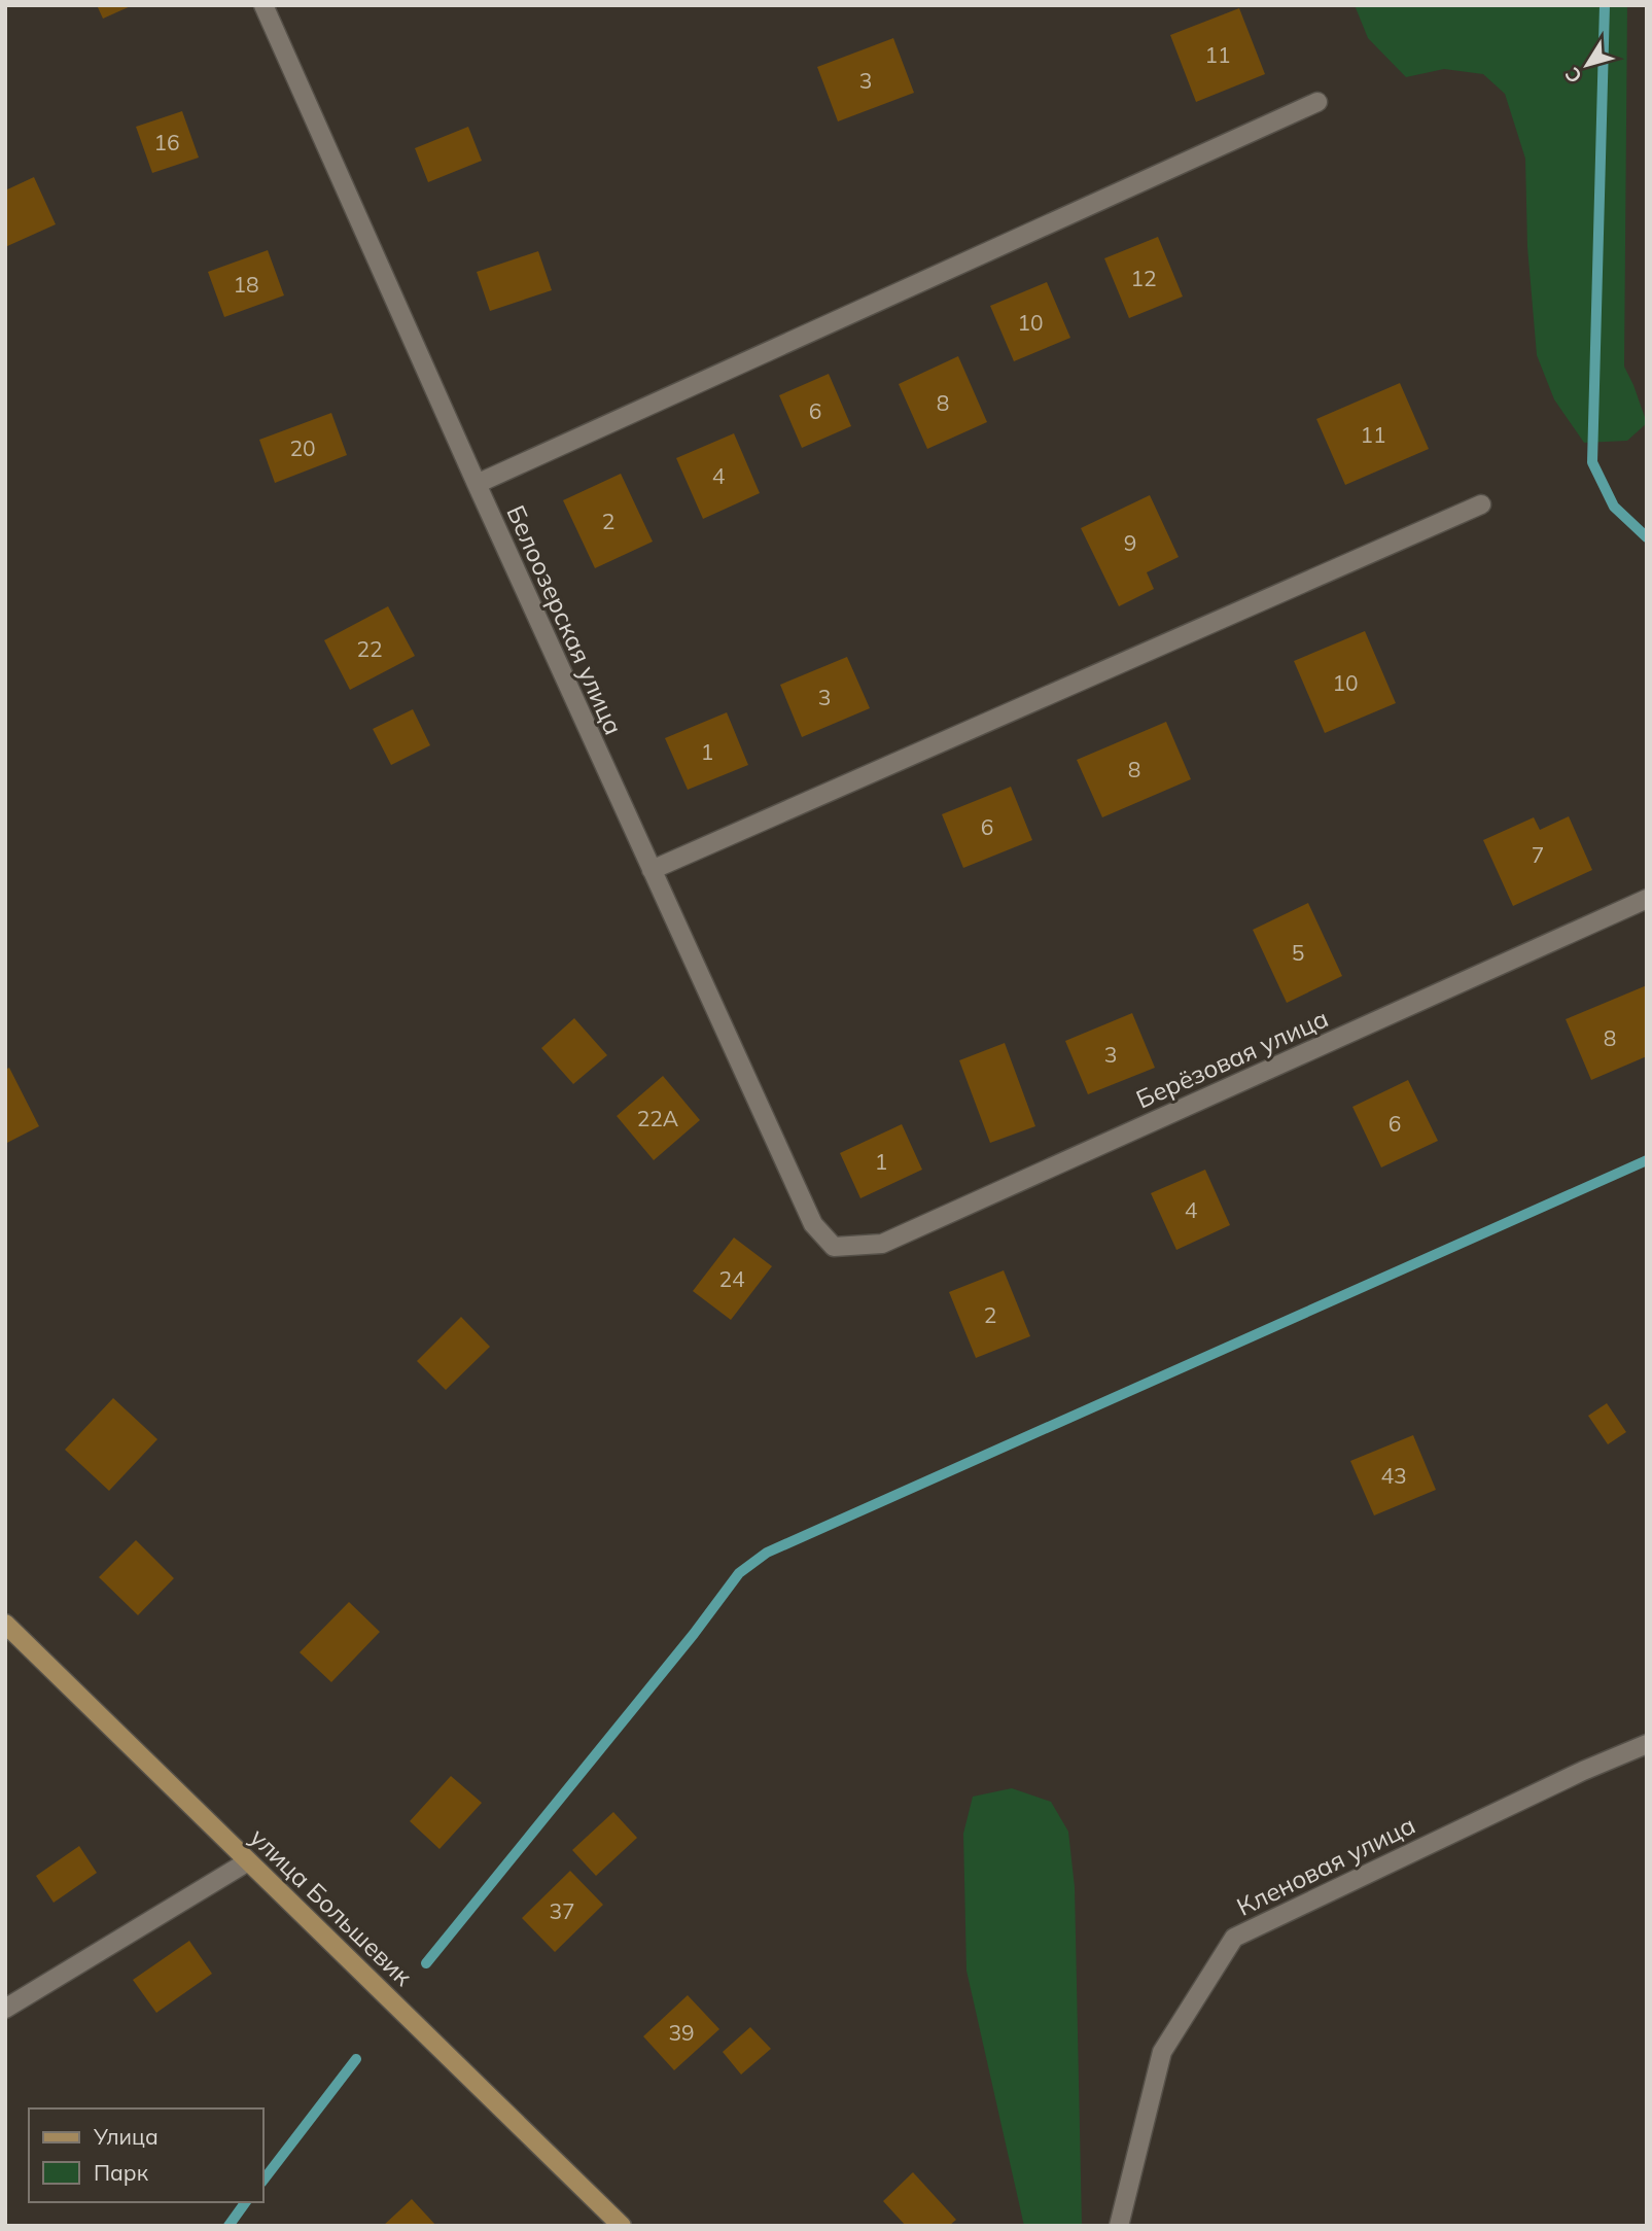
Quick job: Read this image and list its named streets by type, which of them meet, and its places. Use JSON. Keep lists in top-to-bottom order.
{
  "streets": {
    "main road": ["улица Большевик"],
    "street": ["Белоозерская улица", "Берёзовая улица", "Кленовая улица"]
  },
  "crossings": [
    ["Белоозерская улица", "Берёзовая улица"]
  ],
  "house_numbers": [
    "11",
    "3",
    "16",
    "12",
    "18",
    "10",
    "8",
    "6",
    "11",
    "20",
    "4",
    "2",
    "9",
    "22",
    "10",
    "3",
    "1",
    "8",
    "6",
    "7",
    "5",
    "8",
    "3",
    "22А",
    "6",
    "1",
    "4",
    "24",
    "2",
    "43",
    "37",
    "39"
  ],
  "legend": ["Улица", "Парк"],
  "north": "bottom left"
}
